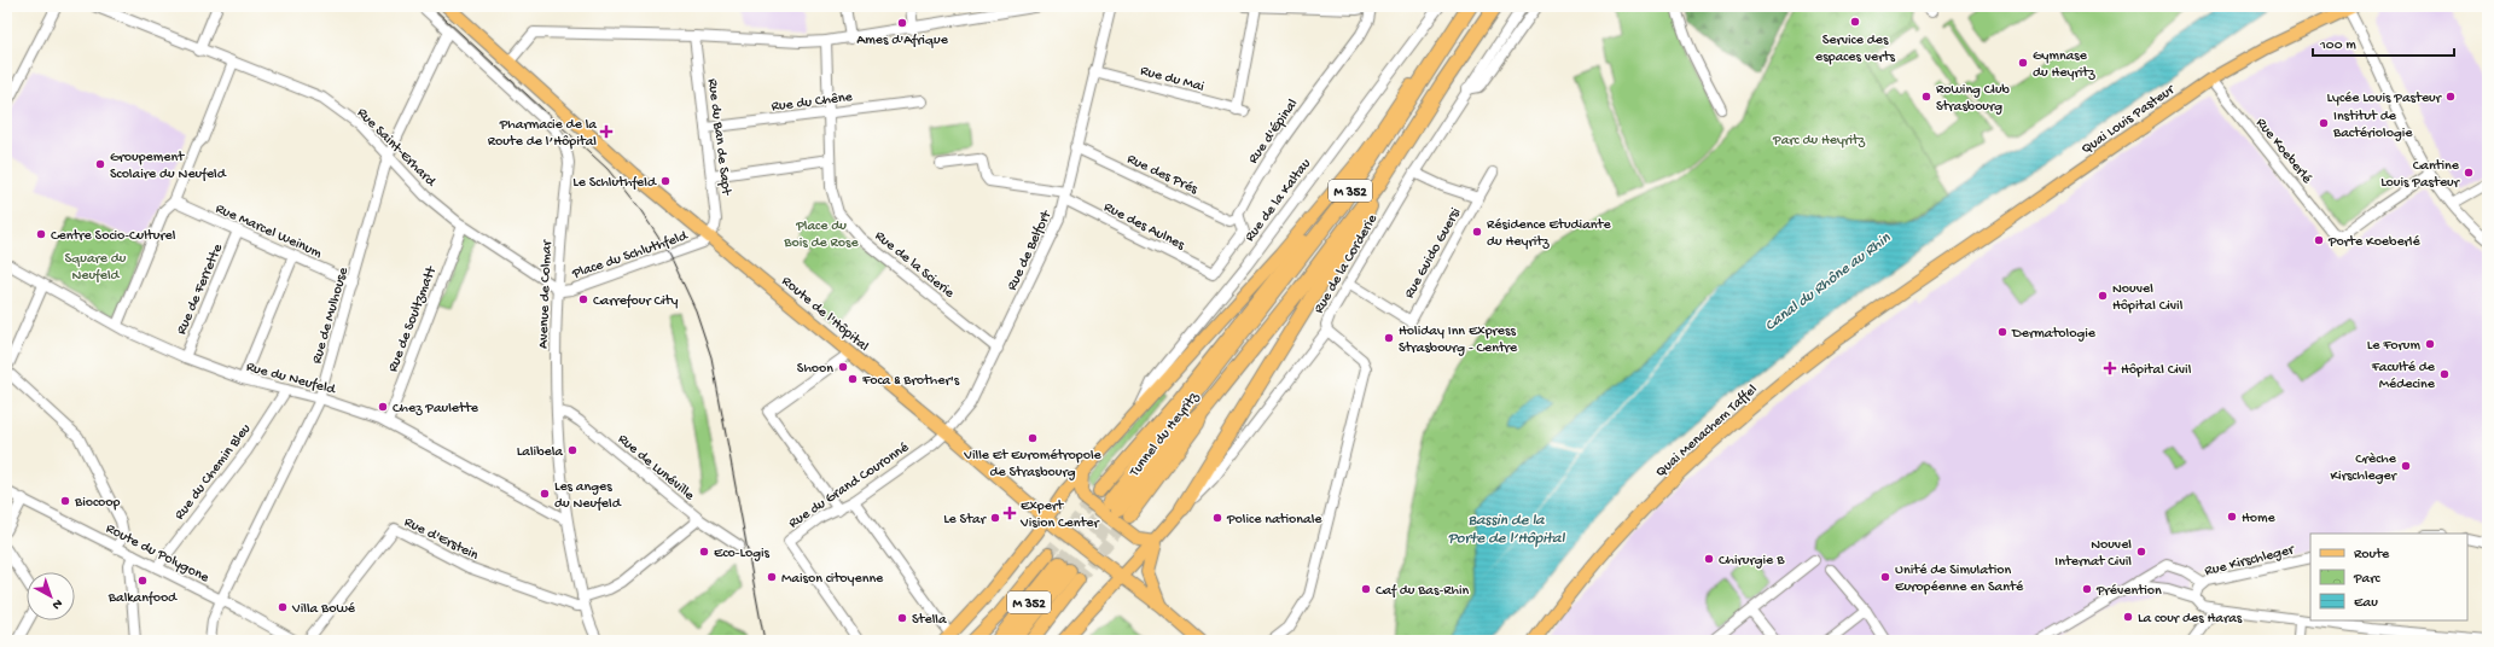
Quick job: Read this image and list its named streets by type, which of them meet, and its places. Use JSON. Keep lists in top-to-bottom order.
{
  "streets": {
    "highway": ["M 352", "Tunnel du Heyritz"],
    "main road": [
      "Quai Louis Pasteur",
      "Rue de la Corderie",
      "Route de l'Hôpital",
      "Quai Menachem Taffel"
    ],
    "street": [
      "Rue du Mai",
      "Rue du Chêne",
      "Rue d'Épinal",
      "Rue du Ban de Sapt",
      "Rue Saint-Erhard",
      "Rue Koeberlé",
      "Rue des Prés",
      "Rue de la Kaltau",
      "Rue des Aulnes",
      "Rue Marcel Weinum",
      "Rue de Belfort",
      "Rue Guido Guersi",
      "Place du Schluthfeld",
      "Rue de la Scierie",
      "Rue de Ferrette",
      "Avenue de Colmar",
      "Rue de Mulhouse",
      "Rue de Soultzmatt",
      "Rue du Neufeld",
      "Rue de Lunéville",
      "Rue du Chemin Bleu",
      "Rue du Grand Couronné",
      "Rue d'Erstein",
      "Route du Polygone",
      "Rue Kirschleger"
    ]
  },
  "crossings": [
    ["Rue du Mai", "Rue de Belfort"],
    ["Rue du Chêne", "Rue du Ban de Sapt"],
    ["Rue du Chêne", "Rue de la Scierie"],
    ["Quai Louis Pasteur", "Rue Koeberlé"],
    ["Quai Louis Pasteur", "Quai Menachem Taffel"],
    ["Rue d'Épinal", "Rue des Prés"],
    ["Rue d'Épinal", "Rue des Aulnes"],
    ["Rue du Ban de Sapt", "Place du Schluthfeld"],
    ["Rue du Ban de Sapt", "Route de l'Hôpital"],
    ["Rue Saint-Erhard", "Place du Schluthfeld"],
    ["Rue Saint-Erhard", "Avenue de Colmar"],
    ["Rue Saint-Erhard", "Rue de Mulhouse"],
    ["Rue Saint-Erhard", "Rue de Soultzmatt"],
    ["Rue des Prés", "Rue de Belfort"],
    ["M 352", "Tunnel du Heyritz"],
    ["Rue des Aulnes", "Rue de Belfort"],
    ["Rue Marcel Weinum", "Rue de Ferrette"],
    ["Rue Marcel Weinum", "Rue de Mulhouse"],
    ["Rue de Belfort", "Rue de la Scierie"],
    ["Rue de Belfort", "Route de l'Hôpital"],
    ["Rue de Belfort", "Rue du Grand Couronné"],
    ["Rue Guido Guersi", "Rue de la Corderie"],
    ["Place du Schluthfeld", "Avenue de Colmar"],
    ["Place du Schluthfeld", "Route de l'Hôpital"],
    ["Rue de la Corderie", "Route de l'Hôpital"],
    ["Rue de Ferrette", "Rue du Neufeld"],
    ["Avenue de Colmar", "Rue de Mulhouse"],
    ["Avenue de Colmar", "Rue du Neufeld"],
    ["Avenue de Colmar", "Rue de Lunéville"],
    ["Avenue de Colmar", "Rue d'Erstein"],
    ["Route de l'Hôpital", "Rue du Grand Couronné"],
    ["Rue de Mulhouse", "Rue du Neufeld"],
    ["Rue de Mulhouse", "Route du Polygone"],
    ["Rue de Soultzmatt", "Rue du Neufeld"],
    ["Rue du Neufeld", "Rue du Chemin Bleu"],
    ["Rue du Chemin Bleu", "Route du Polygone"]
  ],
  "water": ["Canal du Rhône au Rhin", "Bassin de la Porte de l’Hôpital"],
  "parks": ["Parc du Heyritz", "Place du Bois de Rose", "Square du Neufeld"],
  "places": {
    "other": [
      "Service des espaces verts",
      "Ames d'Afrique",
      "Gymnase du Heyritz",
      "Rowing Club Strasbourg",
      "Lycée Louis Pasteur",
      "Institut de Bactériologie",
      "Groupement Scolaire du Neufeld",
      "Cantine Louis Pasteur",
      "Le Schluthfeld",
      "Résidence Etudiante du Heyritz",
      "Centre Socio-Culturel",
      "Porte Koeberlé",
      "Nouvel Hôpital Civil",
      "Carrefour City",
      "Dermatologie",
      "Holiday Inn Express Strasbourg - Centre",
      "Le Forum",
      "Shoon",
      "Faculté de Médecine",
      "Foca & Brother's",
      "Chez Paulette",
      "Ville Et Eurométropole de Strasbourg",
      "Lalibela",
      "Crèche Kirschleger",
      "Les anges du Neufeld",
      "Biocoop",
      "Home",
      "Le Star",
      "Police nationale",
      "Eco-Logis",
      "Nouvel Internat Civil",
      "Chirurgie B",
      "Maison citoyenne",
      "Unité de Simulation Européenne en Santé",
      "Balkanfood",
      "Caf du Bas-Rhin",
      "Prévention",
      "Villa Bowé",
      "La cour des Haras",
      "Stella"
    ],
    "health": ["Pharmacie de la Route de l’Hôpital", "Hôpital Civil", "Expert Vision Center"]
  },
  "legend": ["Route", "Parc", "Eau"],
  "scale_bar": "100 m",
  "north": "bottom right"
}
